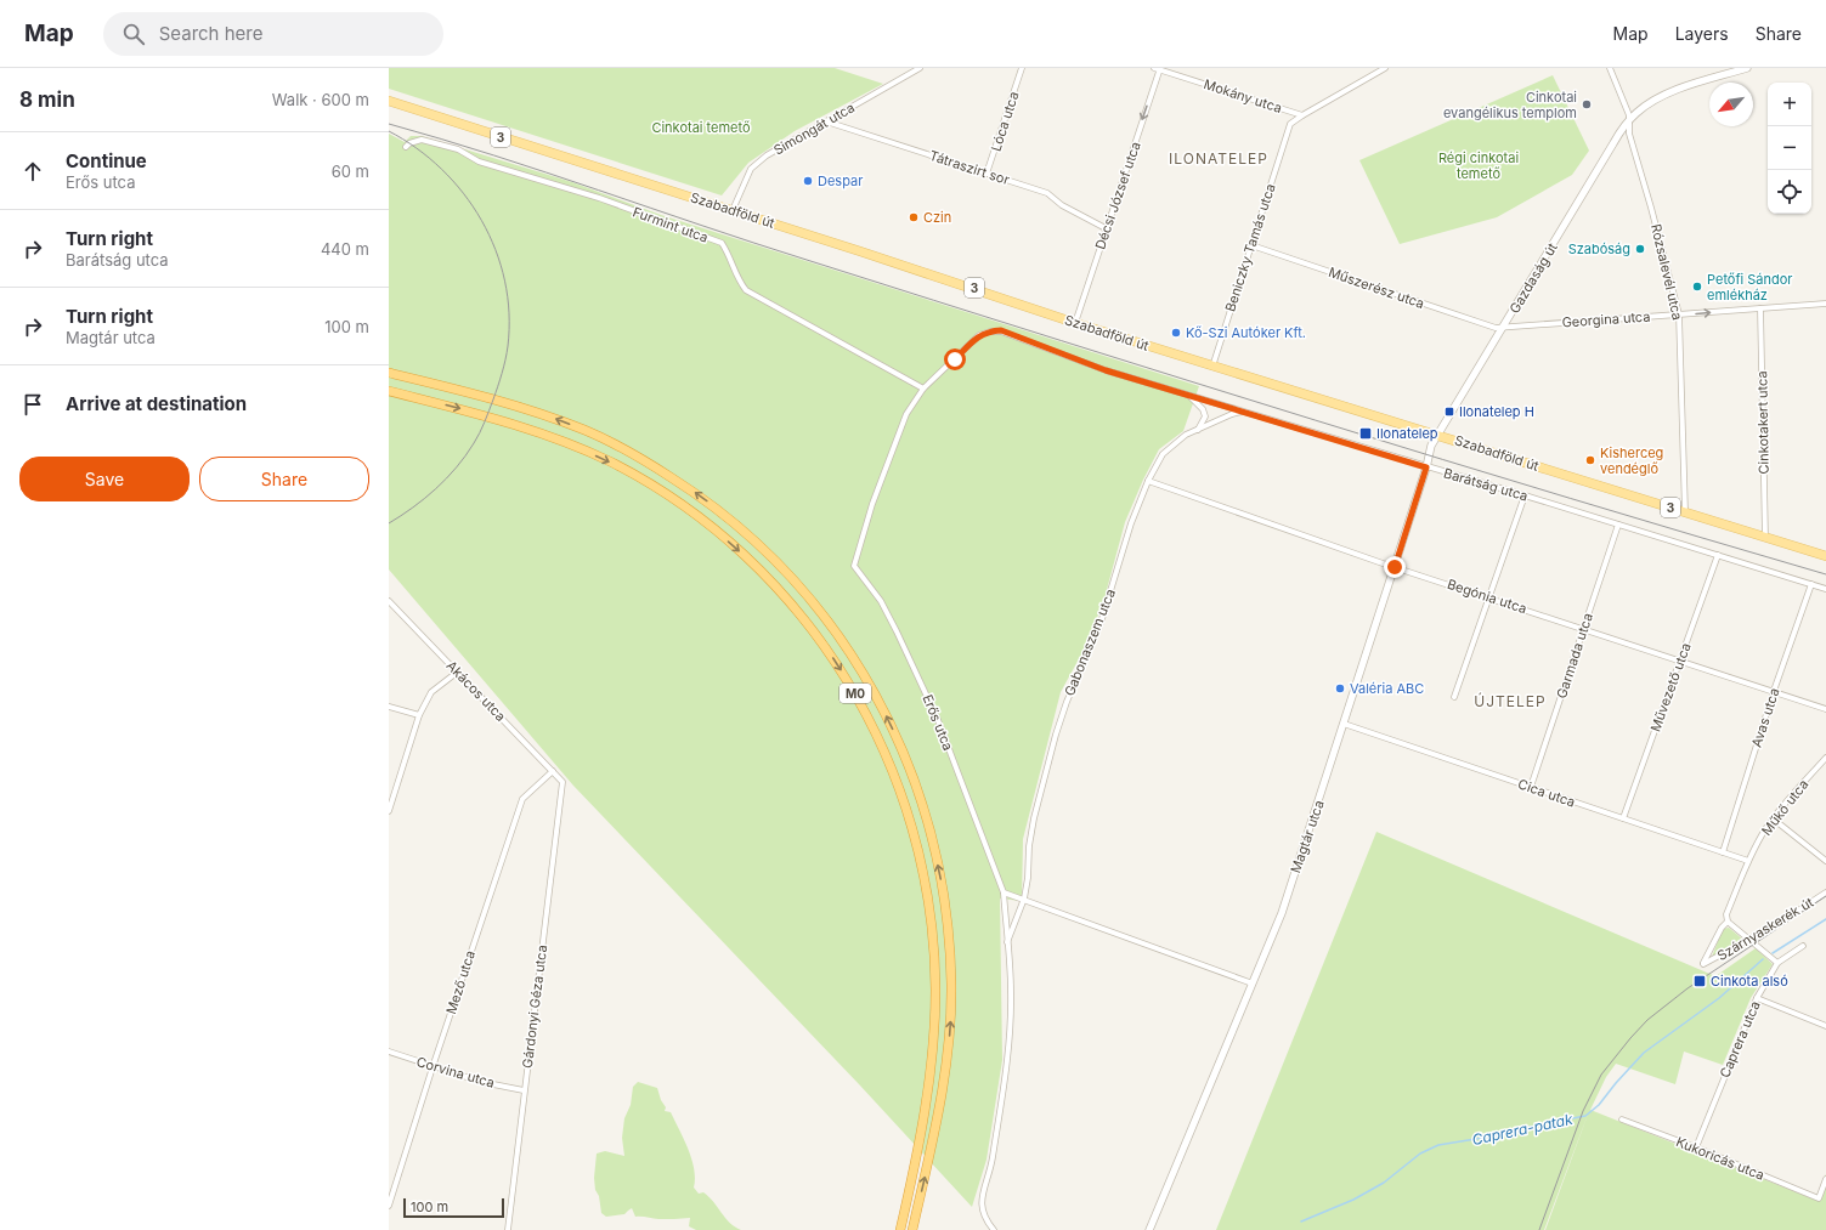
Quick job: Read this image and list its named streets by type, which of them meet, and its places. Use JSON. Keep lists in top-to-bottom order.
{
  "streets": {
    "highway": ["M0"],
    "main road": ["3", "Szabadföld út"],
    "street": [
      "Mokány utca",
      "Lóca utca",
      "Simongát utca",
      "Tátraszirt sor",
      "Décsi József utca",
      "Furmint utca",
      "Beniczky Tamás utca",
      "Rózsalevél utca",
      "Gazdaság út",
      "Műszerész utca",
      "Georgina utca",
      "Cinkotakert utca",
      "Barátság utca",
      "Begónia utca",
      "Gabonaszem utca",
      "Garmada utca",
      "Művezető utca",
      "Akácos utca",
      "Avas utca",
      "Erős utca",
      "Cica utca",
      "Műkő utca",
      "Magtár utca",
      "Szárnyaskerék út",
      "Mező utca",
      "Gárdonyi Géza utca",
      "Caprera utca",
      "Corvina utca",
      "Kukoricás utca"
    ]
  },
  "crossings": [
    ["Mokány utca", "Décsi József utca"],
    ["Mokány utca", "Beniczky Tamás utca"],
    ["Lóca utca", "Tátraszirt sor"],
    ["Simongát utca", "Tátraszirt sor"],
    ["Simongát utca", "Szabadföld út"],
    ["Tátraszirt sor", "Décsi József utca"],
    ["Décsi József utca", "Szabadföld út"],
    ["Szabadföld út", "Beniczky Tamás utca"],
    ["Szabadföld út", "Rózsalevél utca"],
    ["Szabadföld út", "Gazdaság út"],
    ["Szabadföld út", "Cinkotakert utca"],
    ["Szabadföld út", "Magtár utca"],
    ["Furmint utca", "Erős utca"],
    ["Beniczky Tamás utca", "Műszerész utca"],
    ["Rózsalevél utca", "Gazdaság út"],
    ["Rózsalevél utca", "Georgina utca"],
    ["Gazdaság út", "Műszerész utca"],
    ["Gazdaság út", "Georgina utca"],
    ["Gazdaság út", "Magtár utca"],
    ["Műszerész utca", "Georgina utca"],
    ["Georgina utca", "Cinkotakert utca"],
    ["Barátság utca", "Gabonaszem utca"],
    ["Barátság utca", "Garmada utca"],
    ["Barátság utca", "Művezető utca"],
    ["Barátság utca", "Avas utca"],
    ["Barátság utca", "Erős utca"],
    ["Barátság utca", "Magtár utca"],
    ["Begónia utca", "Gabonaszem utca"],
    ["Begónia utca", "Garmada utca"],
    ["Begónia utca", "Művezető utca"],
    ["Begónia utca", "Avas utca"],
    ["Begónia utca", "Magtár utca"],
    ["Garmada utca", "Cica utca"],
    ["Művezető utca", "Cica utca"],
    ["Akácos utca", "Mező utca"],
    ["Akácos utca", "Gárdonyi Géza utca"],
    ["Avas utca", "Cica utca"],
    ["Cica utca", "Műkő utca"],
    ["Cica utca", "Magtár utca"],
    ["Műkő utca", "Szárnyaskerék út"],
    ["Mező utca", "Corvina utca"],
    ["Gárdonyi Géza utca", "Corvina utca"],
    ["Caprera utca", "Kukoricás utca"]
  ],
  "one_way": ["Décsi József utca"],
  "districts": ["ILONATELEP", "ÚJTELEP"],
  "water": ["Caprera-patak"],
  "parks": ["Cinkotai temető", "Régi cinkotai temető"],
  "places": {
    "other": [
      "Cinkotai evangélikus templom",
      "Despar",
      "Czin",
      "Szabóság",
      "Petőfi Sándor emlékház",
      "Kő-Szi Autóker Kft.",
      "Kisherceg vendéglő",
      "Valéria ABC"
    ],
    "transit": ["Ilonatelep H", "Ilonatelep", "Cinkota alsó"]
  },
  "scale_bar": "100 m",
  "north": "bottom left",
  "page": {
    "header": "Map",
    "search": "Search here",
    "nav": ["Map", "Layers", "Share"],
    "heading": ["8 min", "Walk · 600 m"],
    "map_buttons": ["+", "−"],
    "list": [
      ["Continue", "Erős utca", "60 m"],
      ["Turn right", "Barátság utca", "440 m"],
      ["Turn right", "Magtár utca", "100 m"],
      "Arrive at destination"
    ],
    "buttons": ["Save", "Share"],
    "scale": "100 m"
  }
}
